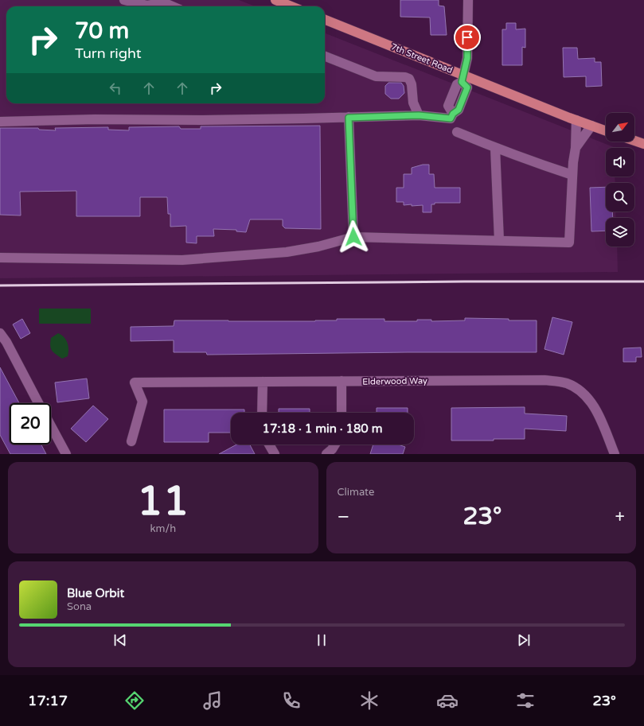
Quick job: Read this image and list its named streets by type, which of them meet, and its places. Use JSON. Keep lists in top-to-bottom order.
{
  "streets": {
    "main road": ["7th Street Road"],
    "street": ["Elderwood Way"]
  },
  "north": "top right",
  "page": {
    "turn": ["70 m", "Turn right"],
    "limit": "20",
    "trip": "17:18 · 1 min · 180 m",
    "tile": [
      ["11", "km/h"],
      "Climate"
    ],
    "heat": ["−", "23°", "+"],
    "song": ["Blue Orbit", "Sona"],
    "tabs": ["17:17", "23°"]
  }
}
